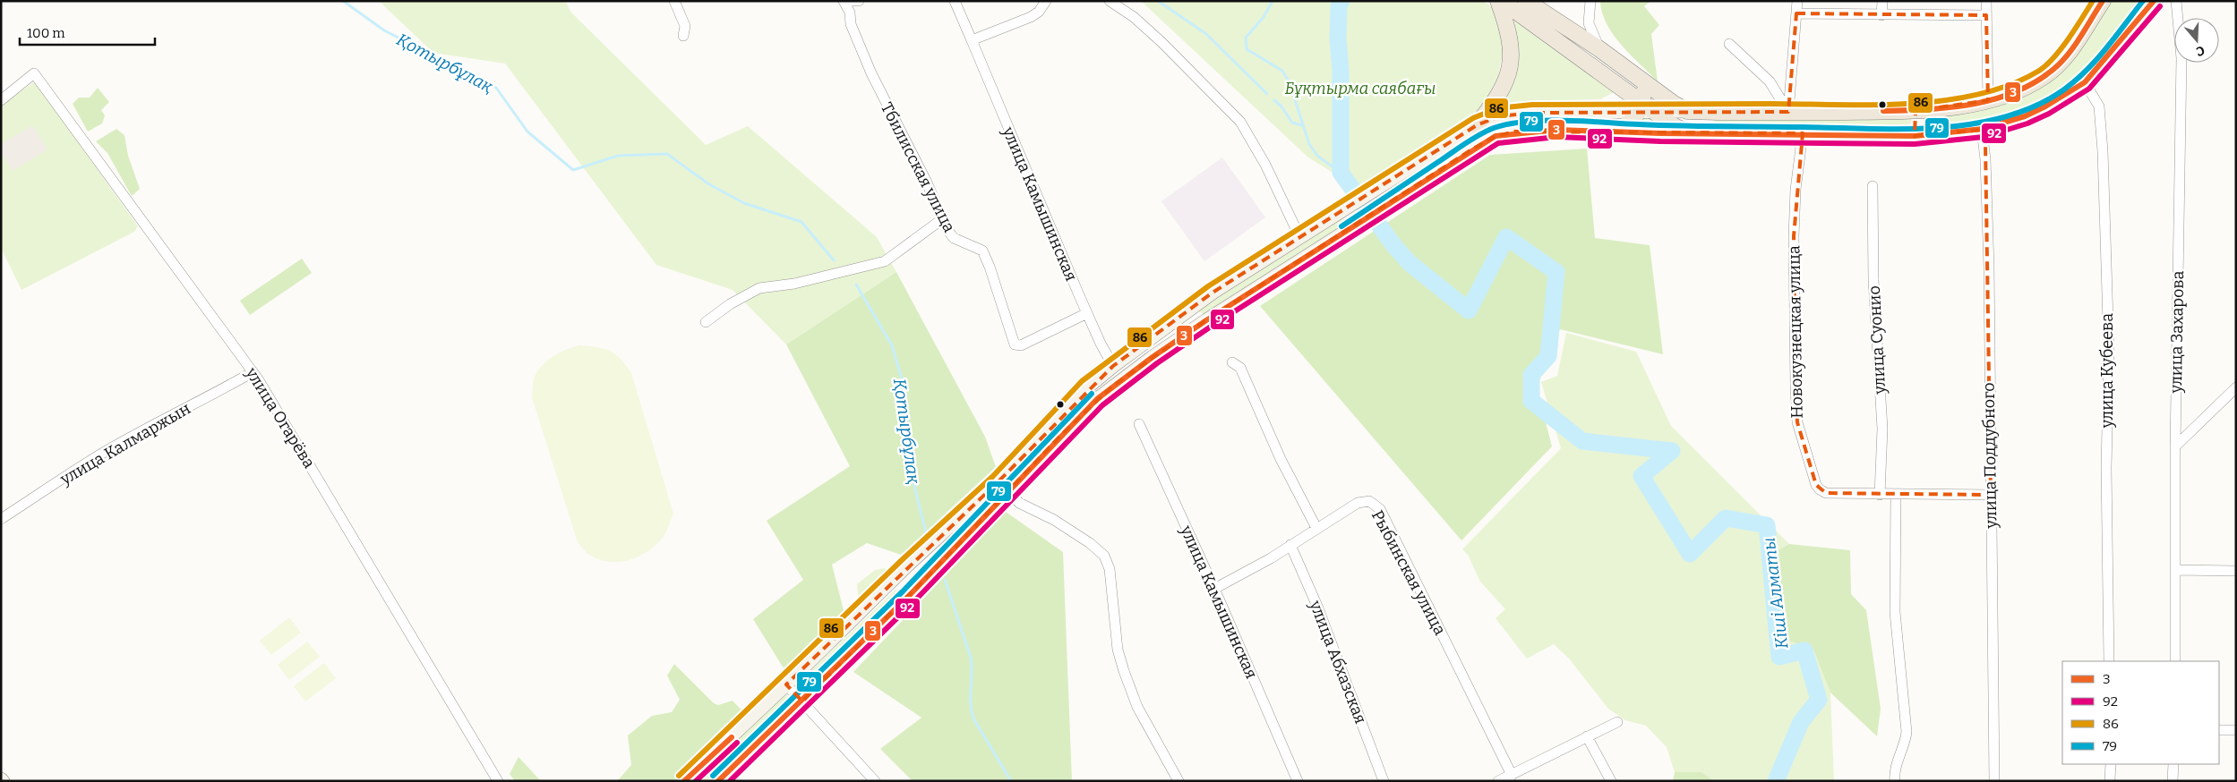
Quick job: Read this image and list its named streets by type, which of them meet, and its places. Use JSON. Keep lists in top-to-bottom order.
{
  "streets": {
    "street": [
      "Тбилисская улица",
      "улица Камышинская",
      "Новокузнецкая улица",
      "улица Захарова",
      "улица Суонио",
      "улица Кубеева",
      "улица Огарёва",
      "улица Калмаржын",
      "улица Поддубного",
      "Рыбинская улица",
      "улица Абхазская"
    ]
  },
  "crossings": [
    ["Тбилисская улица", "улица Камышинская"],
    ["улица Камышинская", "Рыбинская улица"],
    ["Новокузнецкая улица", "улица Суонио"],
    ["Новокузнецкая улица", "улица Поддубного"],
    ["улица Огарёва", "улица Калмаржын"],
    ["Рыбинская улица", "улица Абхазская"]
  ],
  "water": ["Қотырбұлақ", "Кіші Алматы"],
  "parks": ["Бұқтырма саябағы"],
  "lines": [
    "transit line 3",
    "transit line 86",
    "transit line 79",
    "transit line 92"
  ],
  "legend": [
    "3",
    "92",
    "86",
    "79"
  ],
  "scale_bar": "100 m",
  "north": "bottom"
}
